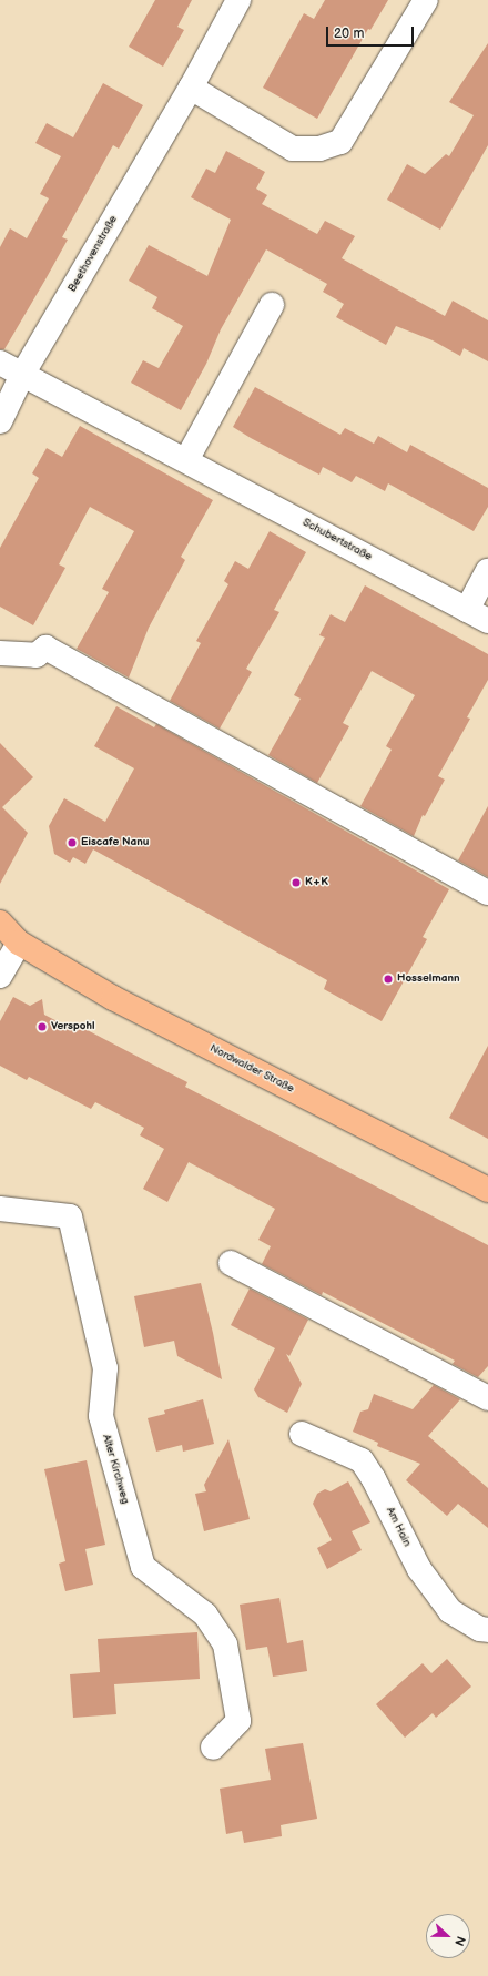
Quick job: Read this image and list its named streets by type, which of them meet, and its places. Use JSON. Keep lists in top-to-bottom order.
{
  "streets": {
    "main road": ["Nordwalder Straße"],
    "street": [
      "Beethovenstraße",
      "Schubertstraße",
      "Alter Kirchweg",
      "Am Hain"
    ]
  },
  "crossings": [
    ["Beethovenstraße", "Schubertstraße"]
  ],
  "places": [
    "Eiscafe Nanu",
    "K+K",
    "Hosselmann",
    "Verspohl"
  ],
  "scale_bar": "20 m",
  "north": "right"
}
